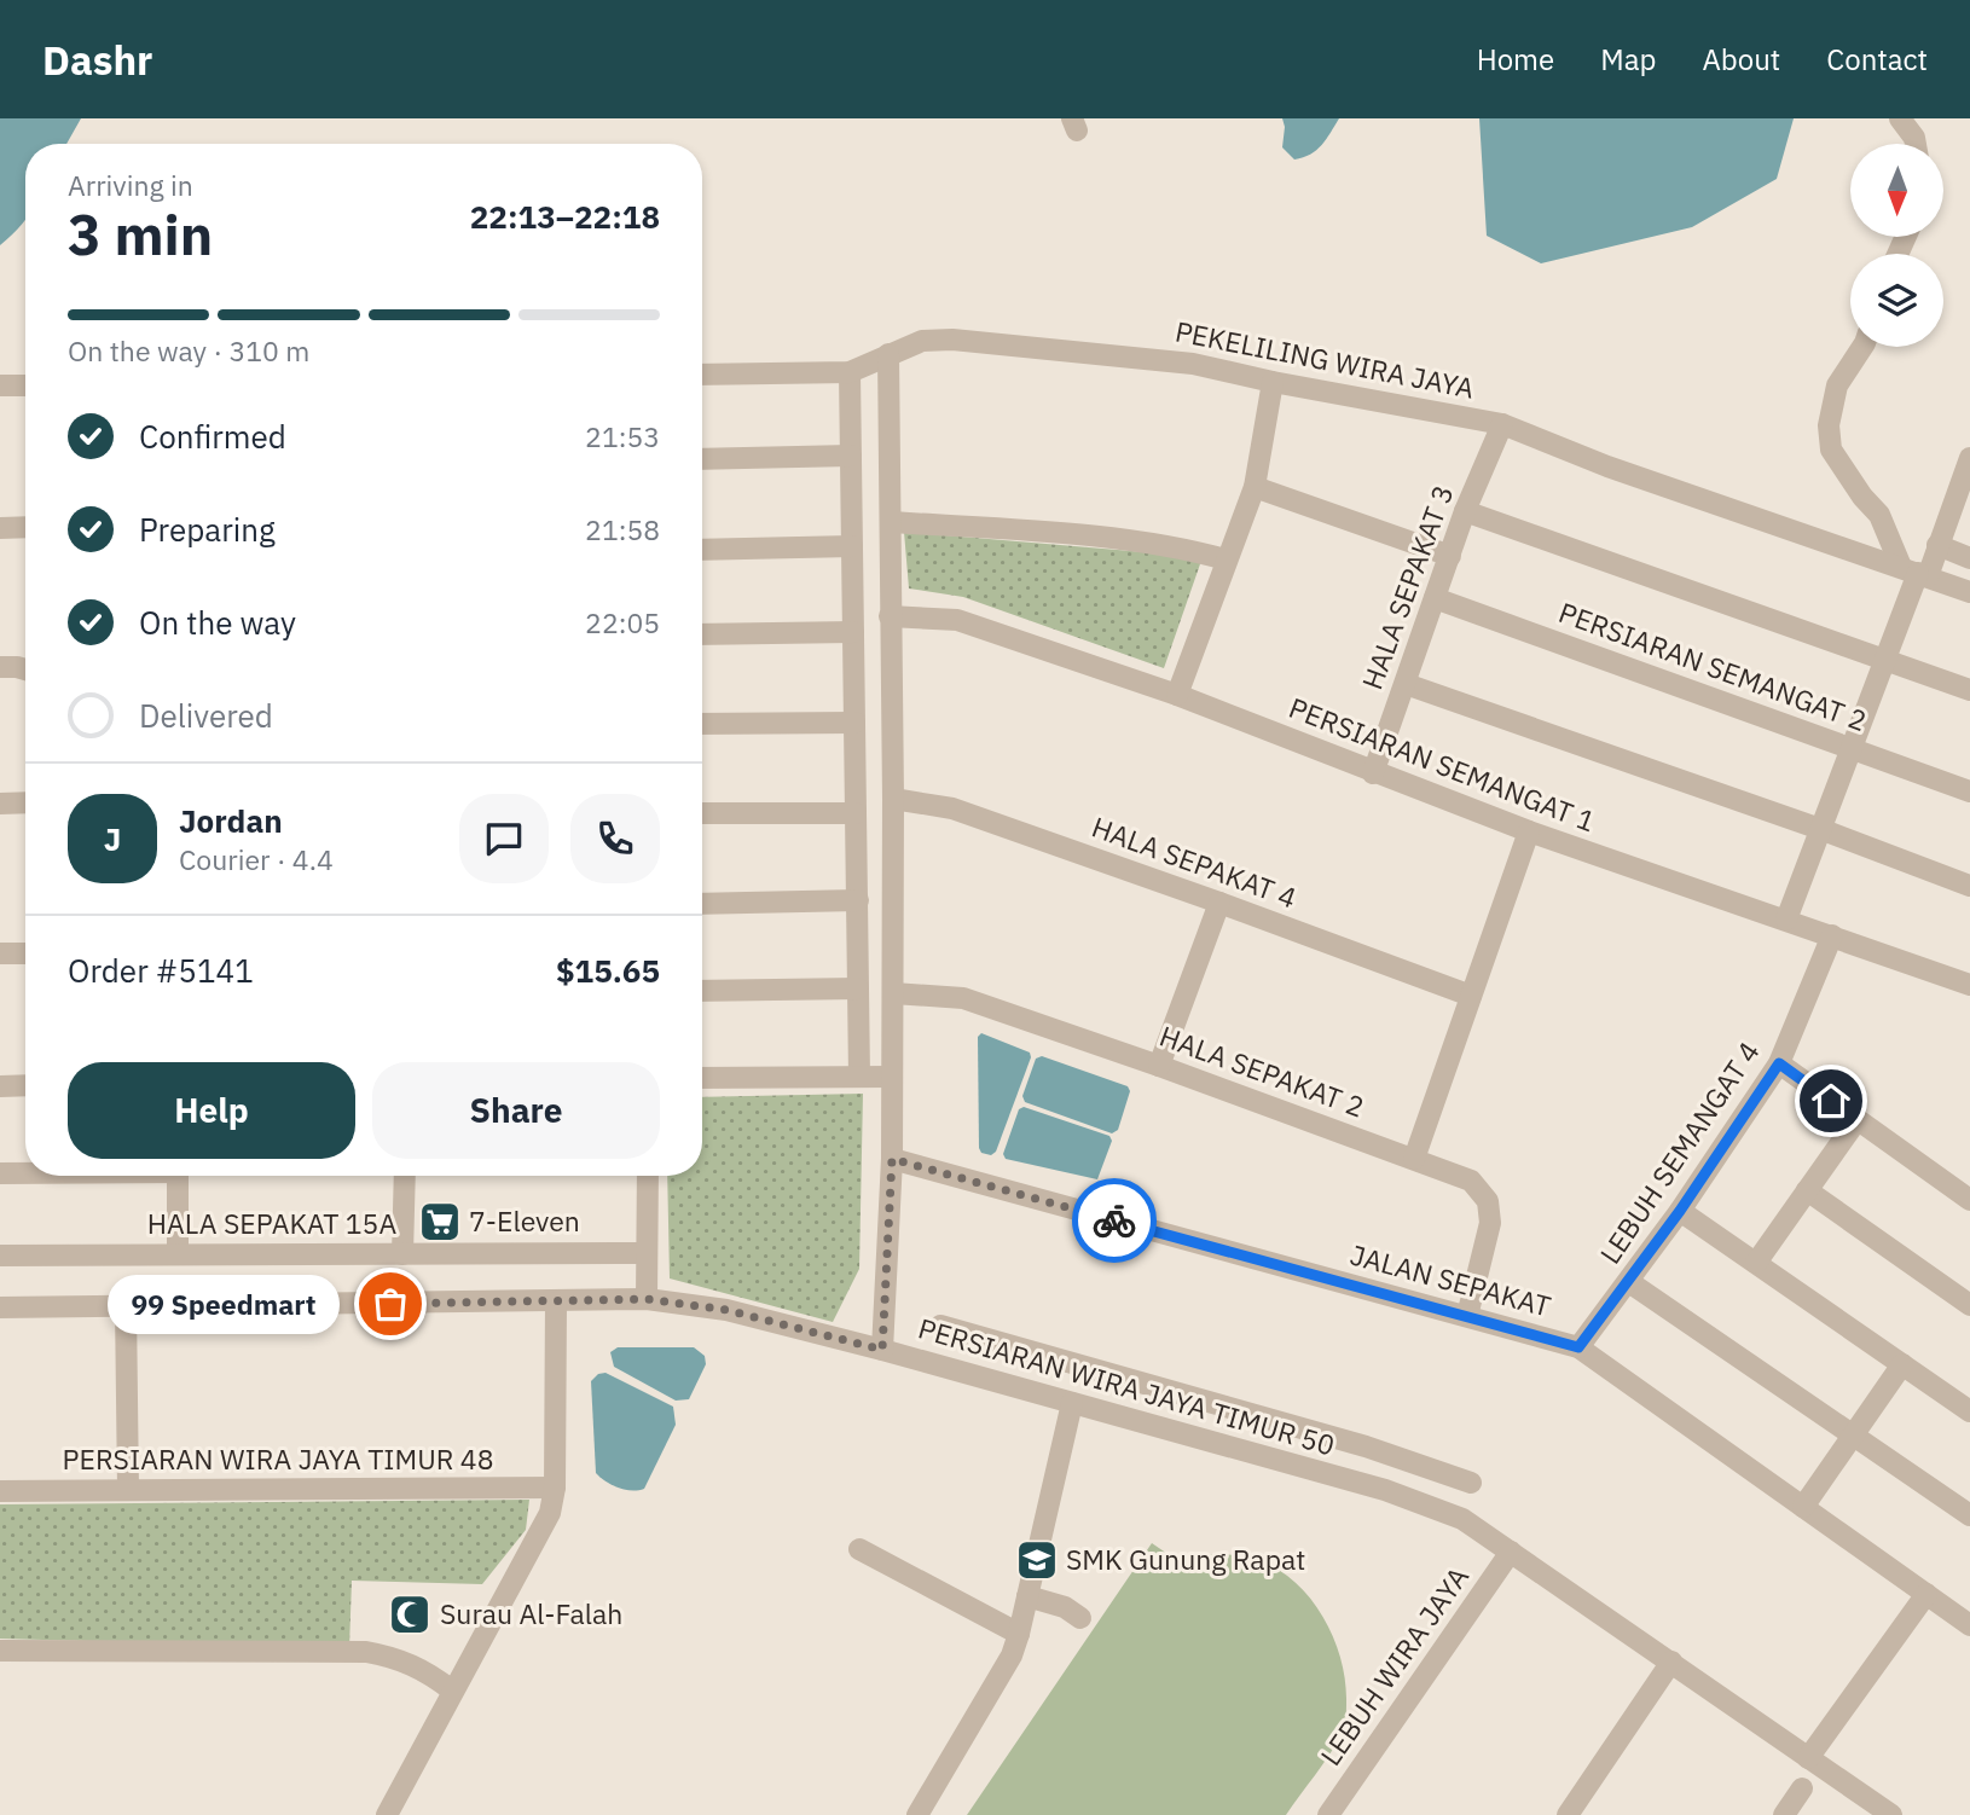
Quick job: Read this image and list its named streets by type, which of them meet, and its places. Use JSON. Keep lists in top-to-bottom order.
{
  "streets": {
    "street": [
      "PEKELILING WIRA JAYA",
      "HALA SEPAKAT 3",
      "PERSIARAN SEMANGAT 2",
      "PERSIARAN SEMANGAT 1",
      "HALA SEPAKAT 4",
      "HALA SEPAKAT 2",
      "LEBUH SEMANGAT 4",
      "HALA SEPAKAT 15A",
      "JALAN SEPAKAT",
      "PERSIARAN WIRA JAYA TIMUR 50",
      "PERSIARAN WIRA JAYA TIMUR 48",
      "LEBUH WIRA JAYA"
    ]
  },
  "crossings": [
    ["PEKELILING WIRA JAYA", "HALA SEPAKAT 3"],
    ["HALA SEPAKAT 3", "PERSIARAN SEMANGAT 2"],
    ["HALA SEPAKAT 3", "PERSIARAN SEMANGAT 1"],
    ["PERSIARAN SEMANGAT 1", "LEBUH SEMANGAT 4"],
    ["HALA SEPAKAT 2", "JALAN SEPAKAT"],
    ["LEBUH SEMANGAT 4", "JALAN SEPAKAT"],
    ["PERSIARAN WIRA JAYA TIMUR 50", "LEBUH WIRA JAYA"]
  ],
  "places": {
    "supermarket": ["7-Eleven"],
    "other": ["99 Speedmart"],
    "school or university": ["SMK Gunung Rapat"],
    "mosque": ["Surau Al-Falah"]
  },
  "north": "bottom",
  "page": {
    "header": "Dashr",
    "nav": [
      "Home",
      "Map",
      "About",
      "Contact"
    ],
    "heading": ["3 min", "Arriving in", "22:13–22:18"],
    "panel": [
      "Jordan",
      "Courier · 4.4",
      "Order #5141",
      "$15.65"
    ],
    "bar": "On the way · 310 m",
    "list": [
      ["Confirmed", "21:53"],
      ["Preparing", "21:58"],
      ["On the way", "22:05"],
      "Delivered"
    ],
    "round": "J",
    "buttons": ["Help", "Share"],
    "bubble": "99 Speedmart"
  }
}
